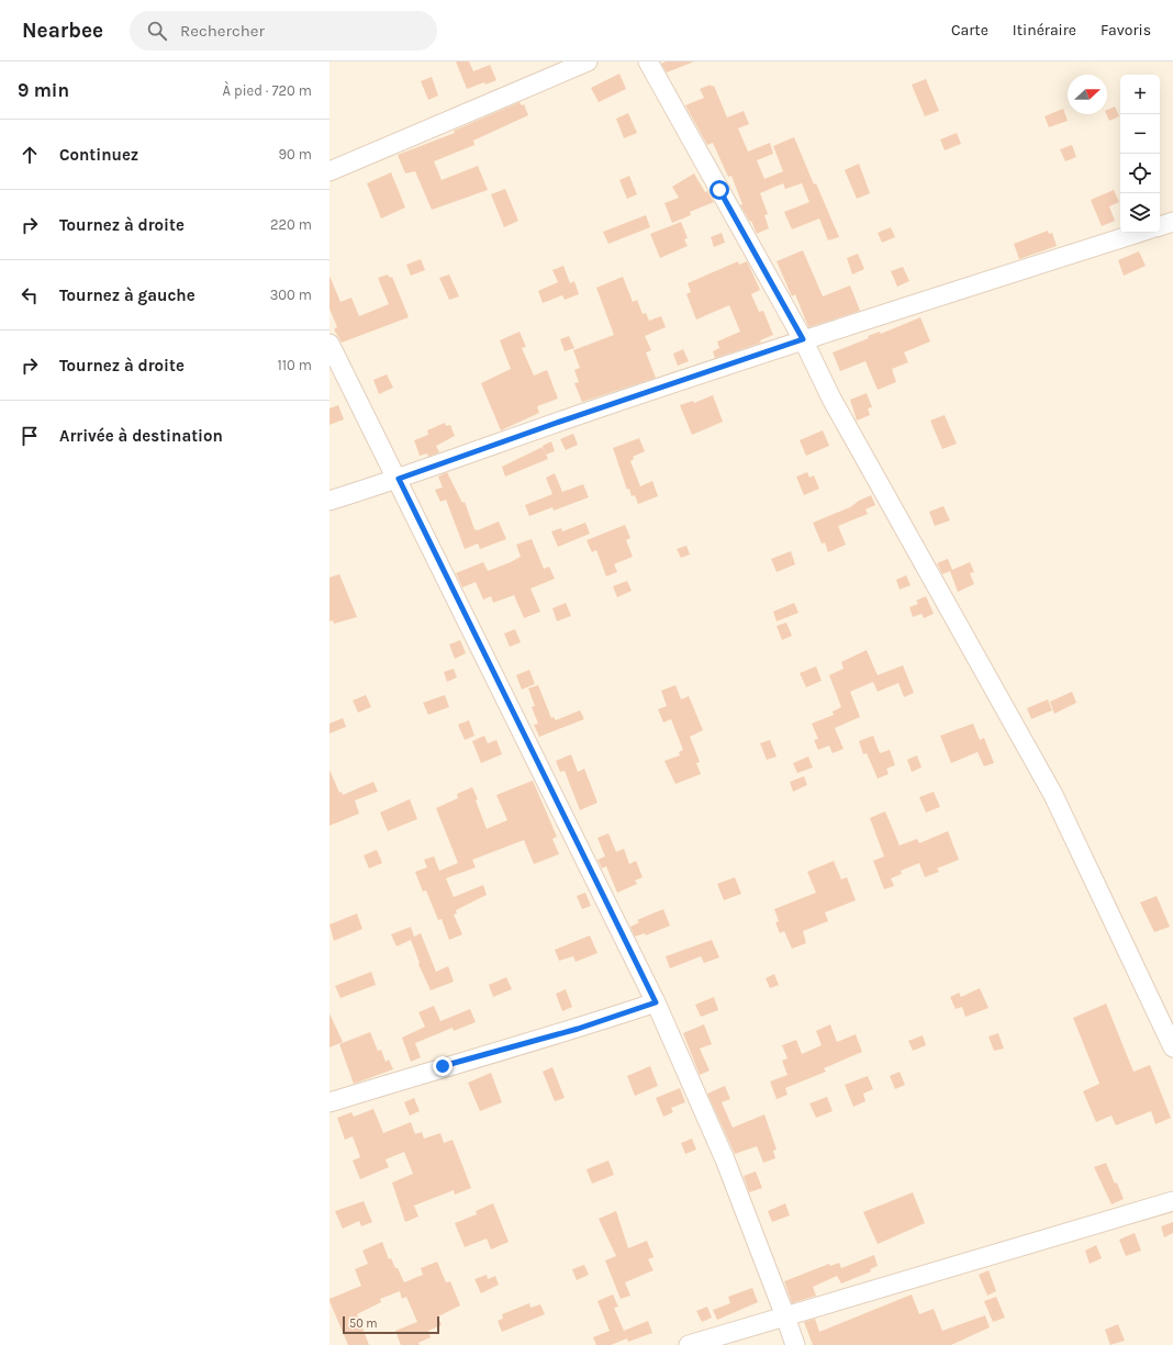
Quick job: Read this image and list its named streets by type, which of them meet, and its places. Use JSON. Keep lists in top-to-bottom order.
{
  "scale_bar": "50 m",
  "north": "right",
  "page": {
    "header": "Nearbee",
    "search": "Rechercher",
    "nav": ["Carte", "Itinéraire", "Favoris"],
    "heading": ["9 min", "À pied · 720 m"],
    "map_buttons": ["+", "−"],
    "list": [
      ["Continuez", "90 m"],
      ["Tournez à droite", "220 m"],
      ["Tournez à gauche", "300 m"],
      ["Tournez à droite", "110 m"],
      "Arrivée à destination"
    ],
    "scale": "50 m"
  }
}
